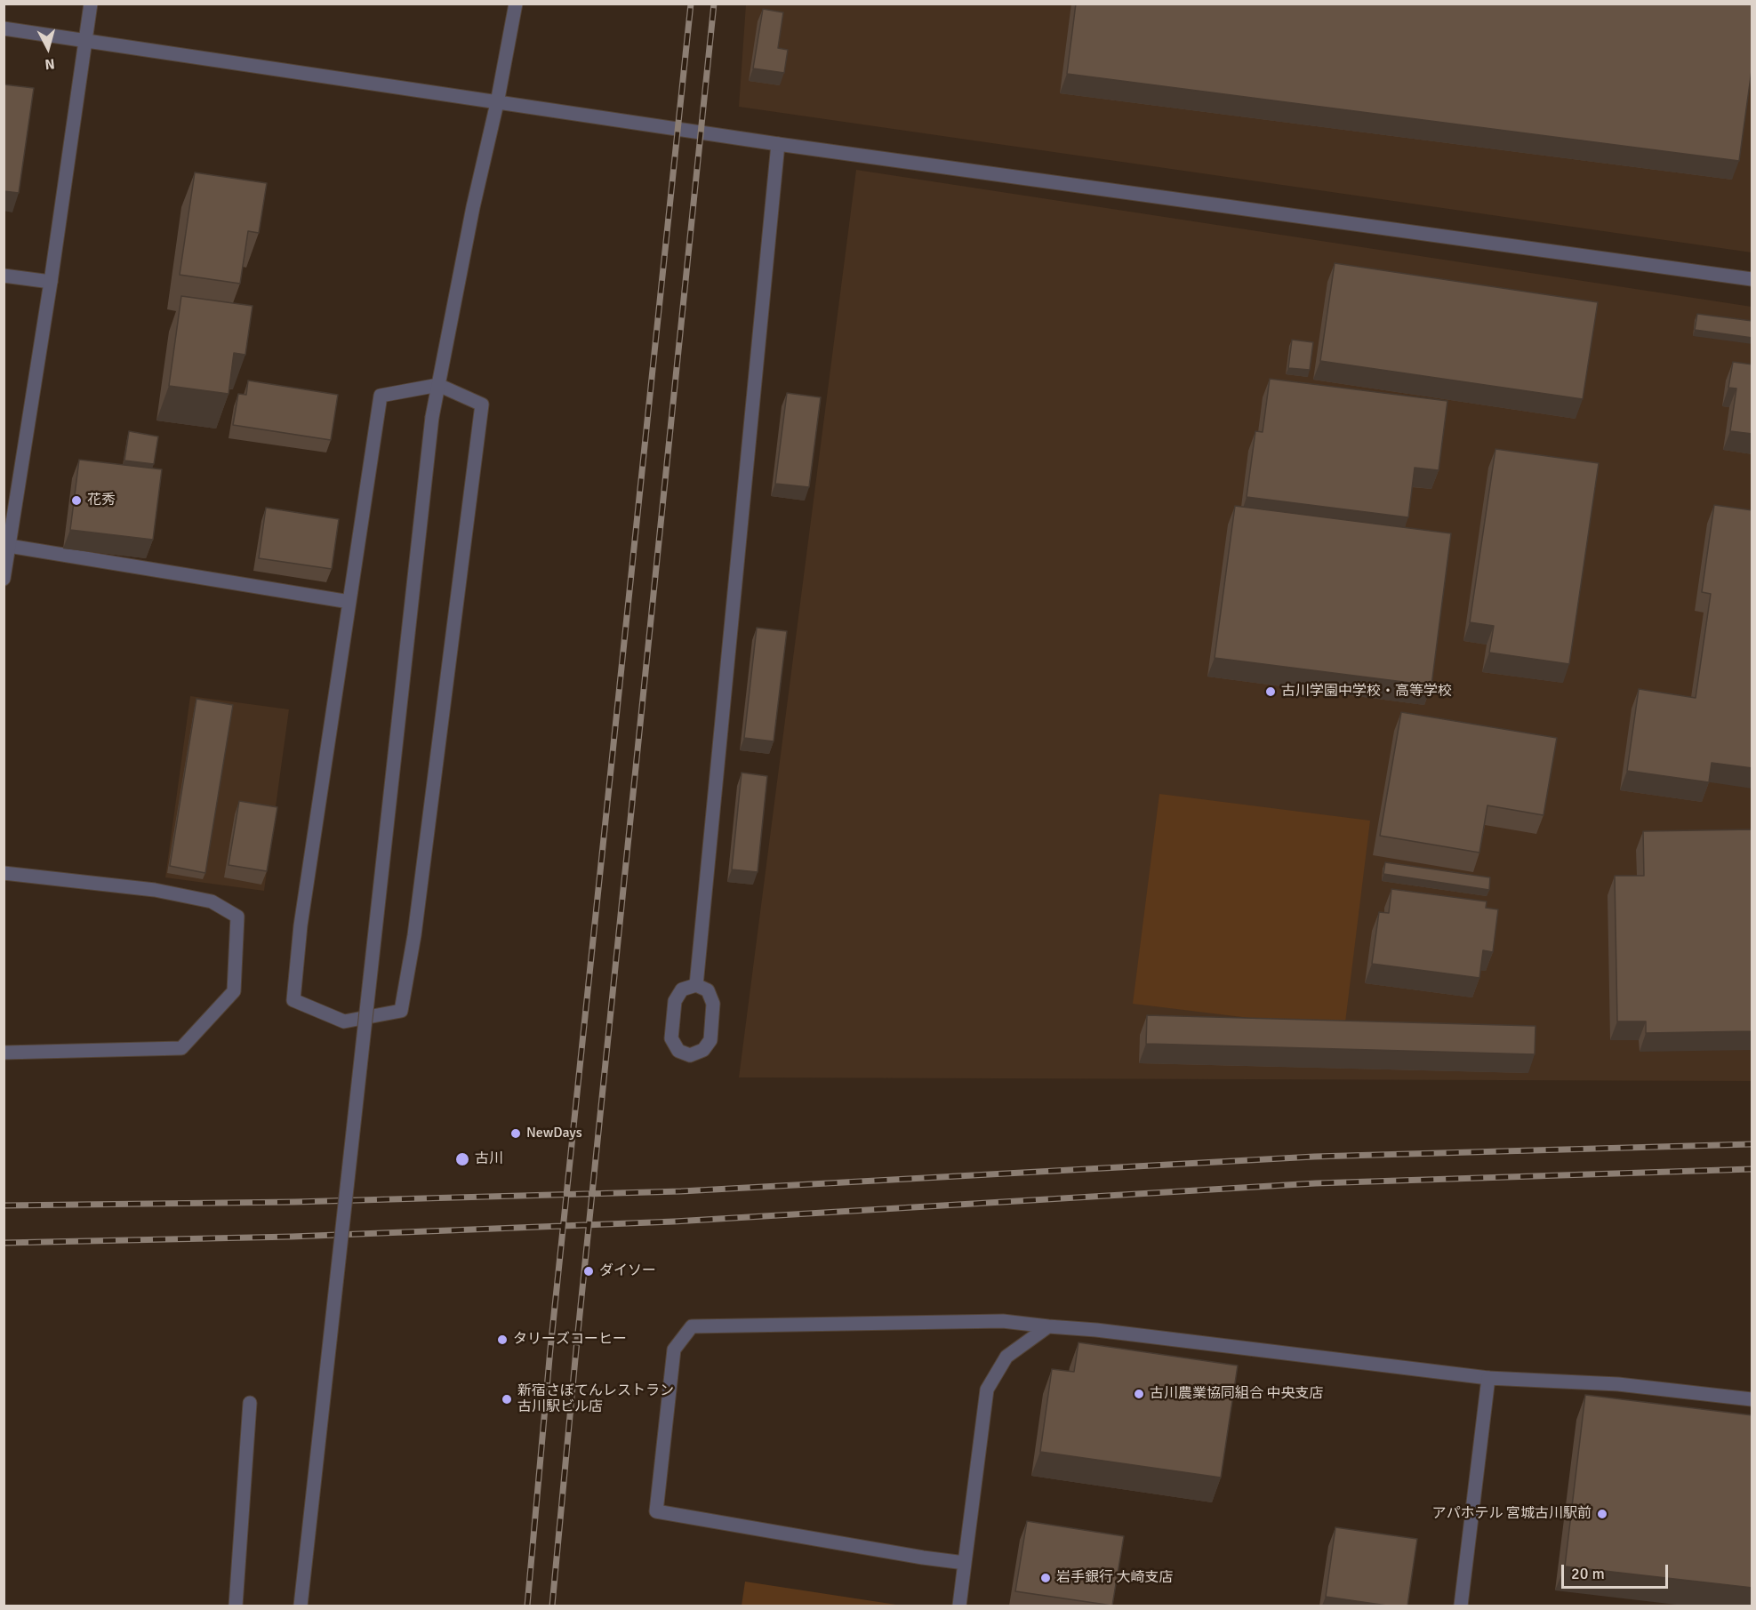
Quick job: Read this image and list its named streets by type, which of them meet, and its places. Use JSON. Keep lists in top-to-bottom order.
{
  "places": [
    "花秀",
    "古川学園中学校・高等学校",
    "NewDays",
    "古川",
    "ダイソー",
    "タリーズコーヒー",
    "古川農業協同組合 中央支店",
    "新宿さぼてんレストラン 古川駅ビル店",
    "アパホテル 宮城古川駅前",
    "岩手銀行 大崎支店"
  ],
  "scale_bar": "20 m",
  "north": "bottom"
}
